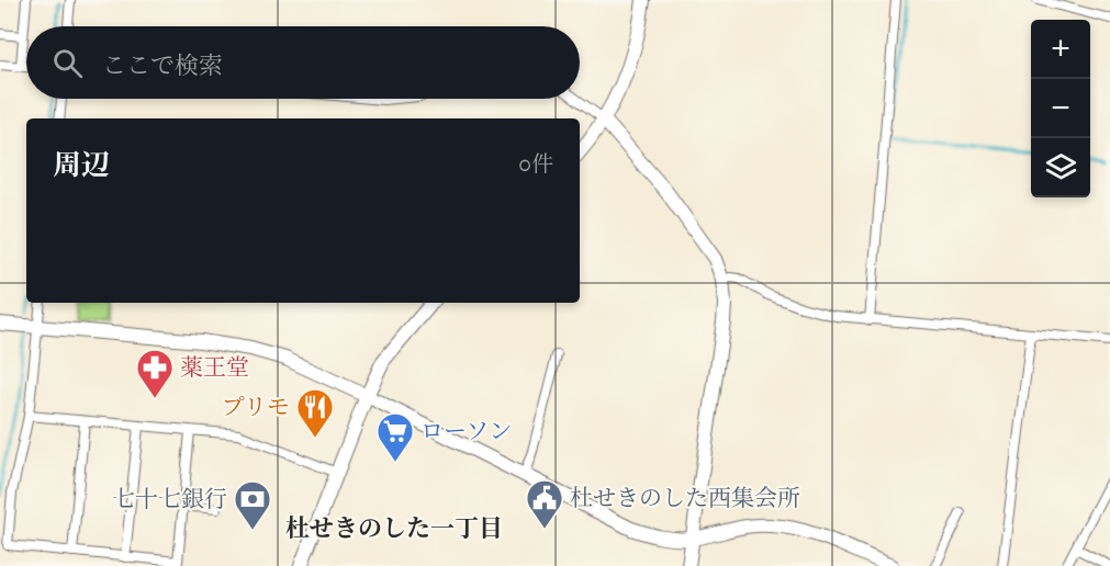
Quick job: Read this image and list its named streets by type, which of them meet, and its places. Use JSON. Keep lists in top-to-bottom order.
{
  "districts": ["杜せきのした一丁目"],
  "places": {
    "pharmacy": ["薬王堂"],
    "restaurant": ["プリモ"],
    "supermarket": ["ローソン"],
    "public building": ["杜せきのした西集会所"],
    "bank": ["七十七銀行"]
  },
  "page": {
    "map_buttons": ["+", "−"],
    "search": "ここで検索",
    "heading": ["周辺", "0件"]
  }
}
